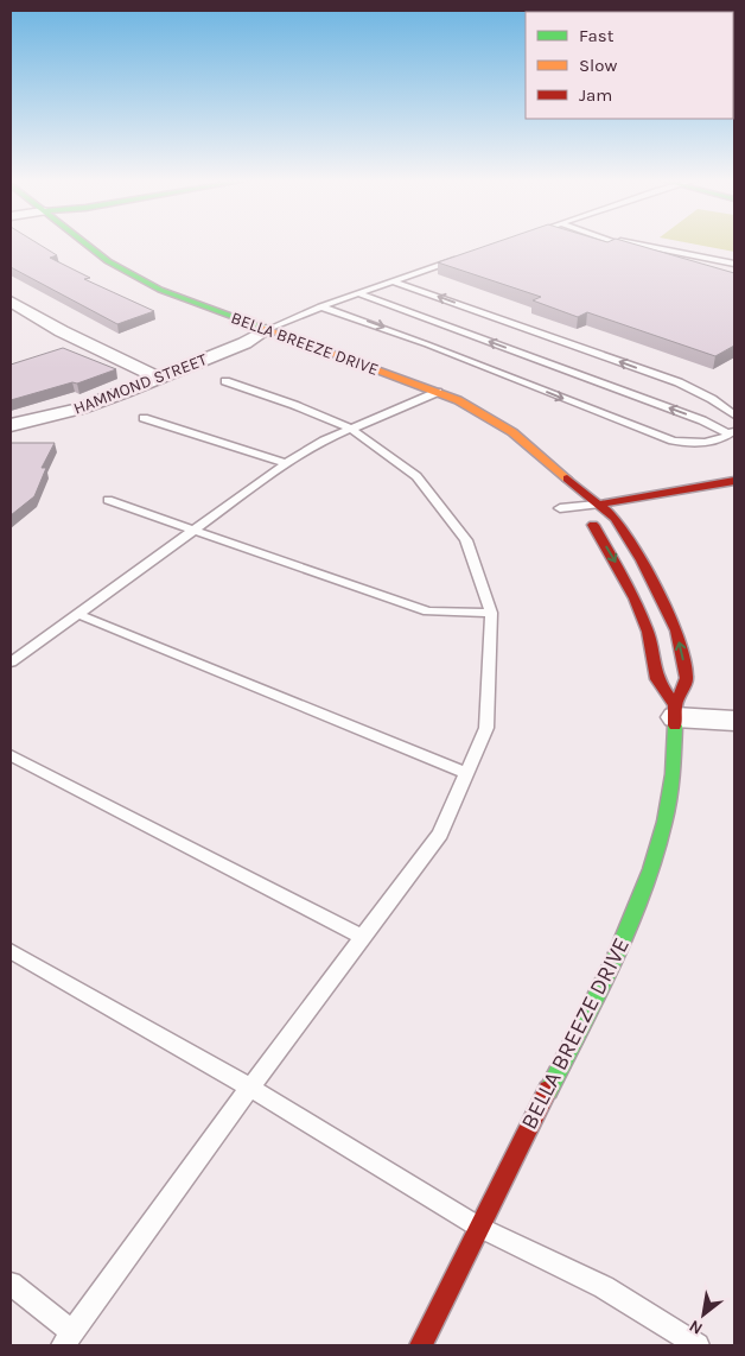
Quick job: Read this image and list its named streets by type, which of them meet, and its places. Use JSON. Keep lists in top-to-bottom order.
{
  "streets": {
    "street": ["BELLA BREEZE DRIVE", "HAMMOND STREET"]
  },
  "crossings": [
    ["BELLA BREEZE DRIVE", "HAMMOND STREET"]
  ],
  "legend": ["Fast", "Slow", "Jam"],
  "north": "bottom left"
}
